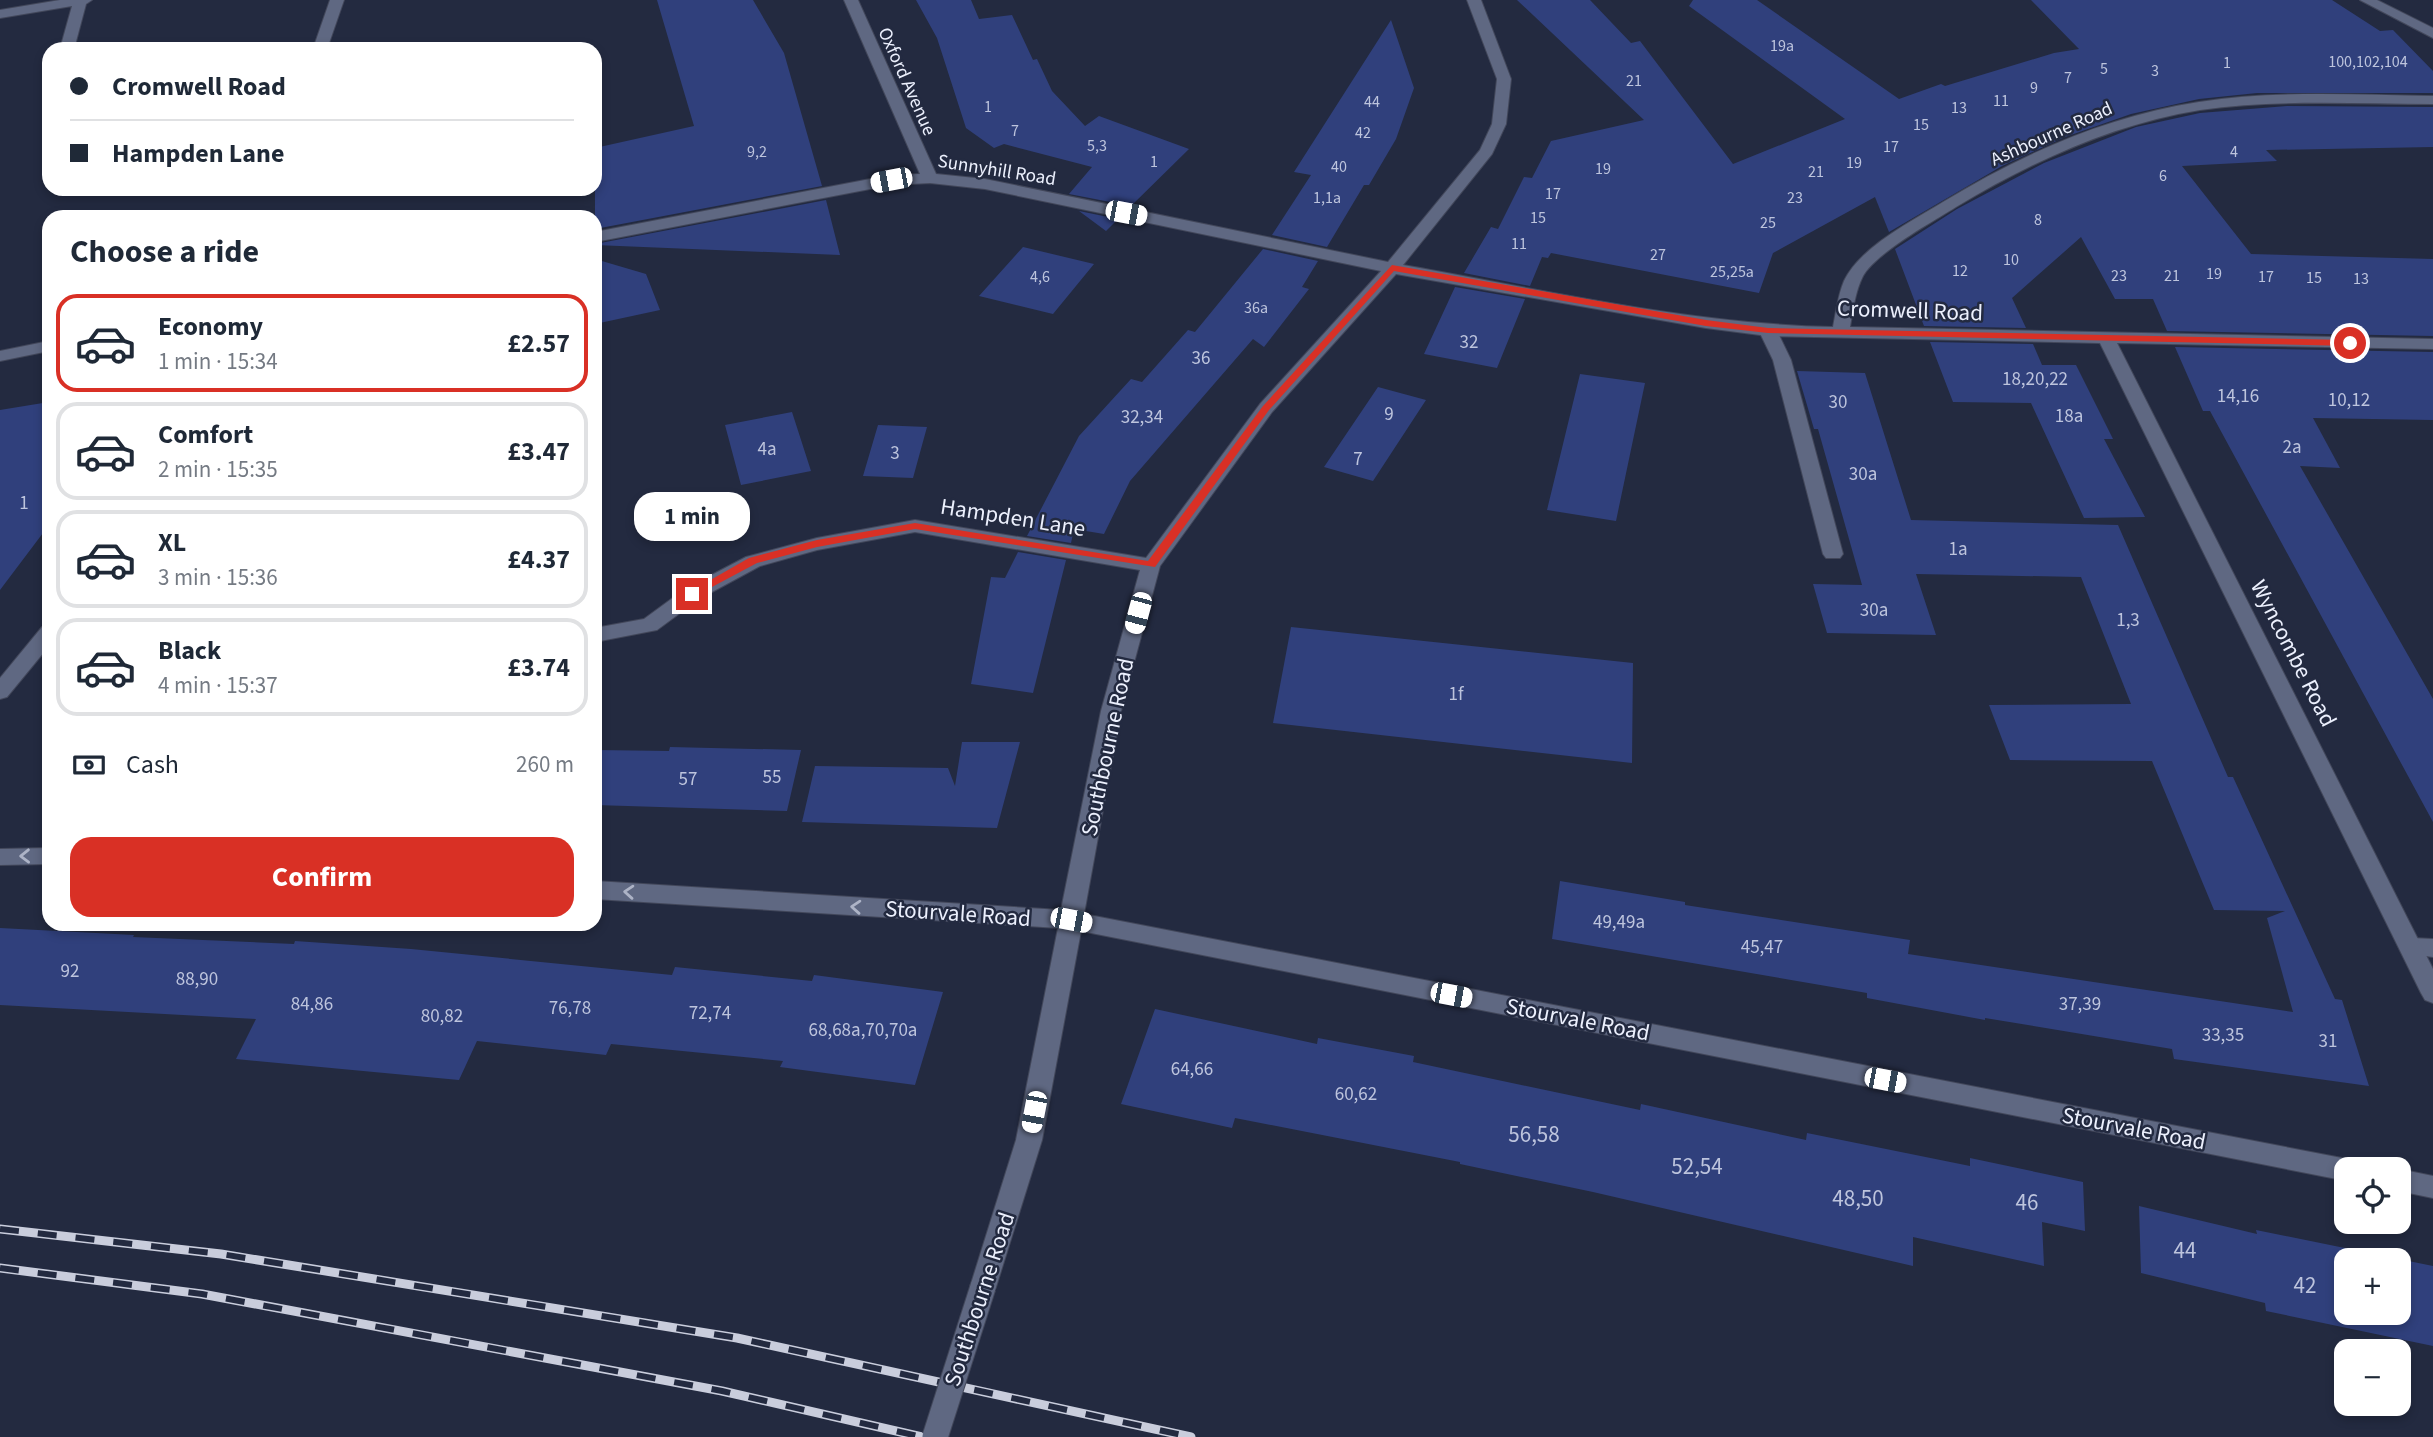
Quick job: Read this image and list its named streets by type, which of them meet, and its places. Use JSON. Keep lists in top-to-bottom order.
{
  "streets": {
    "street": [
      "Oxford Avenue",
      "Ashbourne Road",
      "Sunnyhill Road",
      "Cromwell Road",
      "Hampden Lane",
      "Wyncombe Road",
      "Southbourne Road",
      "Stourvale Road"
    ]
  },
  "crossings": [
    ["Oxford Avenue", "Sunnyhill Road"],
    ["Ashbourne Road", "Cromwell Road"],
    ["Sunnyhill Road", "Cromwell Road"],
    ["Sunnyhill Road", "Southbourne Road"],
    ["Cromwell Road", "Wyncombe Road"],
    ["Cromwell Road", "Southbourne Road"],
    ["Hampden Lane", "Southbourne Road"],
    ["Southbourne Road", "Stourvale Road"]
  ],
  "house_numbers": [
    "19a",
    "100,102,104",
    "1",
    "5",
    "3",
    "7",
    "21",
    "9",
    "11",
    "44",
    "1",
    "13",
    "15",
    "7",
    "42",
    "5,3",
    "17",
    "9,2",
    "4",
    "1",
    "19",
    "40",
    "19",
    "21",
    "6",
    "17",
    "1,1a",
    "23",
    "15",
    "8",
    "25",
    "11",
    "27",
    "10",
    "12",
    "25,25a",
    "19",
    "23",
    "21",
    "4,6",
    "17",
    "15",
    "13",
    "36a",
    "32",
    "36",
    "18,20,22",
    "14,16",
    "10,12",
    "30",
    "9",
    "18a",
    "32,34",
    "2a",
    "4a",
    "3",
    "7",
    "30a",
    "1",
    "1a",
    "30a",
    "1,3",
    "1f",
    "55",
    "57",
    "49,49a",
    "45,47",
    "92",
    "88,90",
    "84,86",
    "37,39",
    "76,78",
    "72,74",
    "80,82",
    "68,68a,70,70a",
    "33,35",
    "31",
    "64,66",
    "60,62",
    "56,58",
    "52,54",
    "48,50",
    "46",
    "44",
    "42"
  ],
  "page": {
    "banner": ["Cromwell Road", "Hampden Lane"],
    "heading": "Choose a ride",
    "list": [
      {
        "name": "Economy",
        "note": "1 min · 15:34",
        "value": "£2.57"
      },
      {
        "name": "Comfort",
        "note": "2 min · 15:35",
        "value": "£3.47"
      },
      {
        "name": "XL",
        "note": "3 min · 15:36",
        "value": "£4.37"
      },
      {
        "name": "Black",
        "note": "4 min · 15:37",
        "value": "£3.74"
      }
    ],
    "bubble": "1 min",
    "pay": ["Cash", "260 m"],
    "buttons": "Confirm",
    "map_buttons": ["+", "−"]
  }
}
